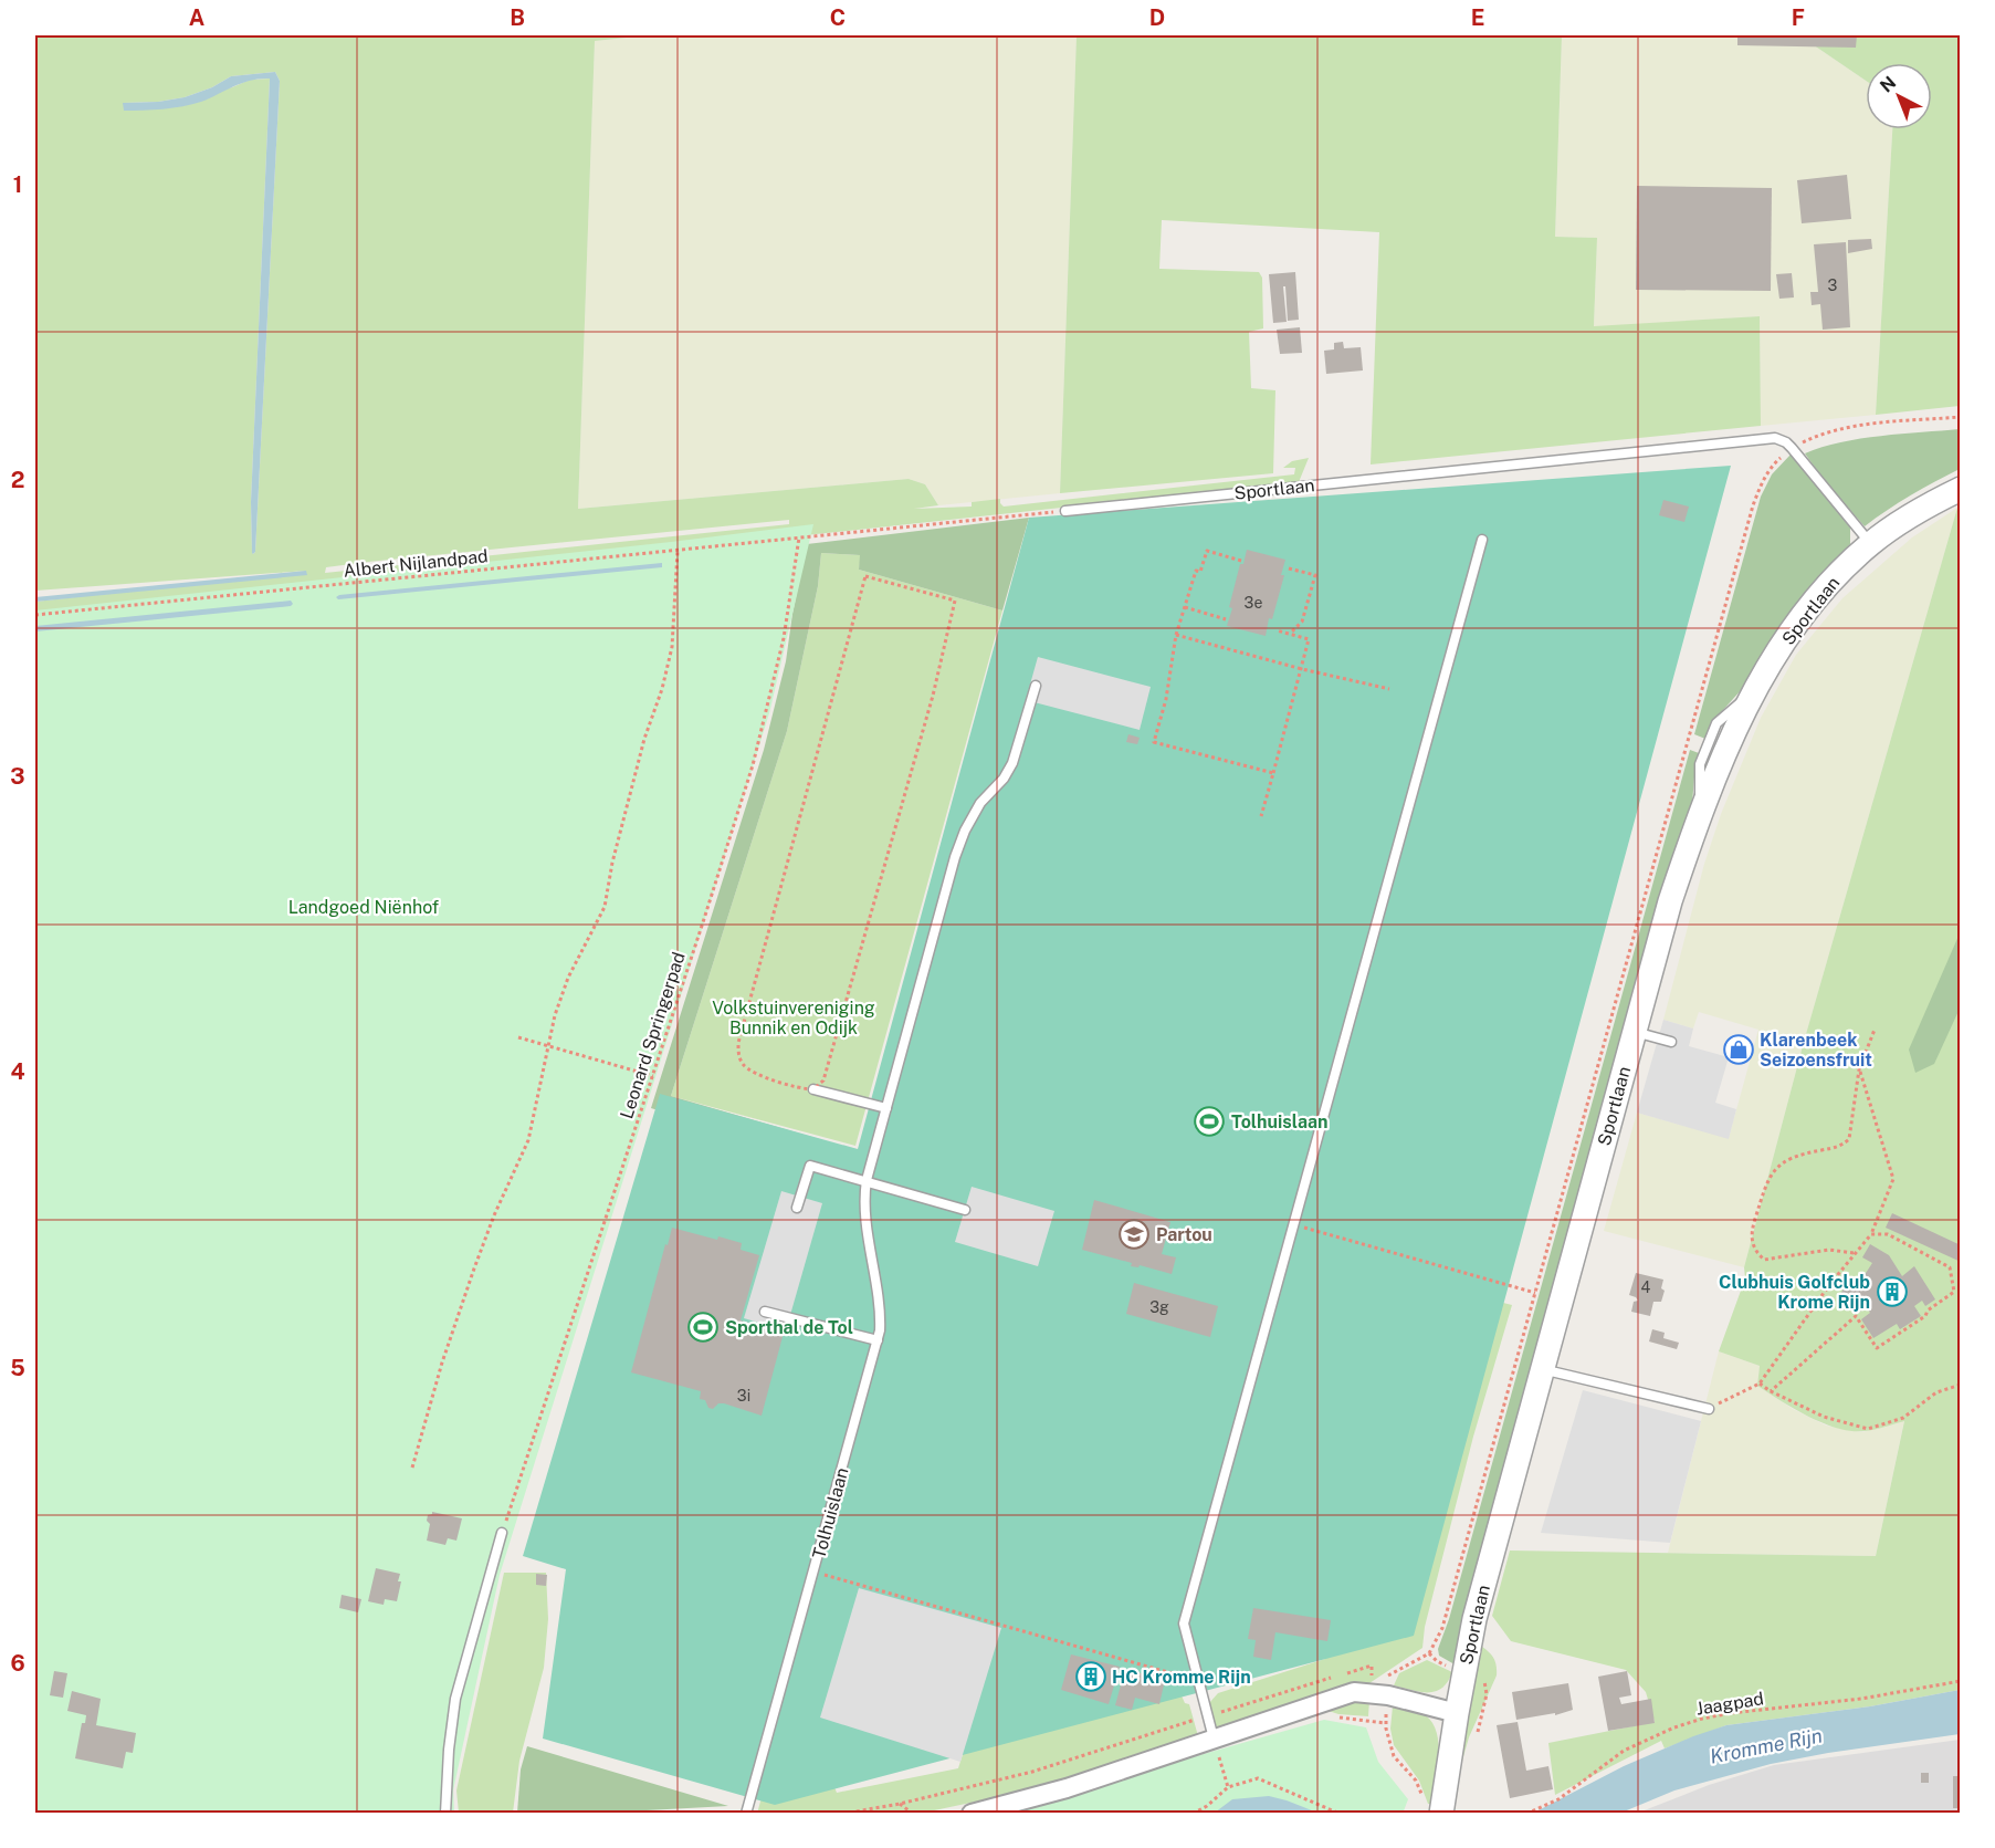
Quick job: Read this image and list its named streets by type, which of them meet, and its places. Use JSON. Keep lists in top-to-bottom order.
{
  "streets": {
    "street": ["Sportlaan"],
    "lane": ["Tolhuislaan"],
    "path": ["Albert Nijlandpad", "Leonard Springerpad", "Jaagpad"]
  },
  "crossings": [
    ["Sportlaan", "Albert Nijlandpad"],
    ["Albert Nijlandpad", "Leonard Springerpad"]
  ],
  "water": ["Kromme Rijn"],
  "parks": ["Landgoed Niënhof", "Volkstuinvereniging Bunnik en Odijk"],
  "places": {
    "shop": ["Klarenbeek Seizoensfruit"],
    "sports": ["Tolhuislaan", "Sporthal de Tol"],
    "school or university": ["Partou"],
    "building": ["Clubhuis Golfclub Krome Rijn", "HC Kromme Rijn"]
  },
  "house_numbers": [
    "3",
    "3e",
    "4",
    "3g",
    "3i"
  ],
  "north": "top left",
  "grid": {
    "columns": [
      "A",
      "B",
      "C",
      "D",
      "E",
      "F"
    ],
    "rows": [
      "1",
      "2",
      "3",
      "4",
      "5",
      "6"
    ]
  }
}
